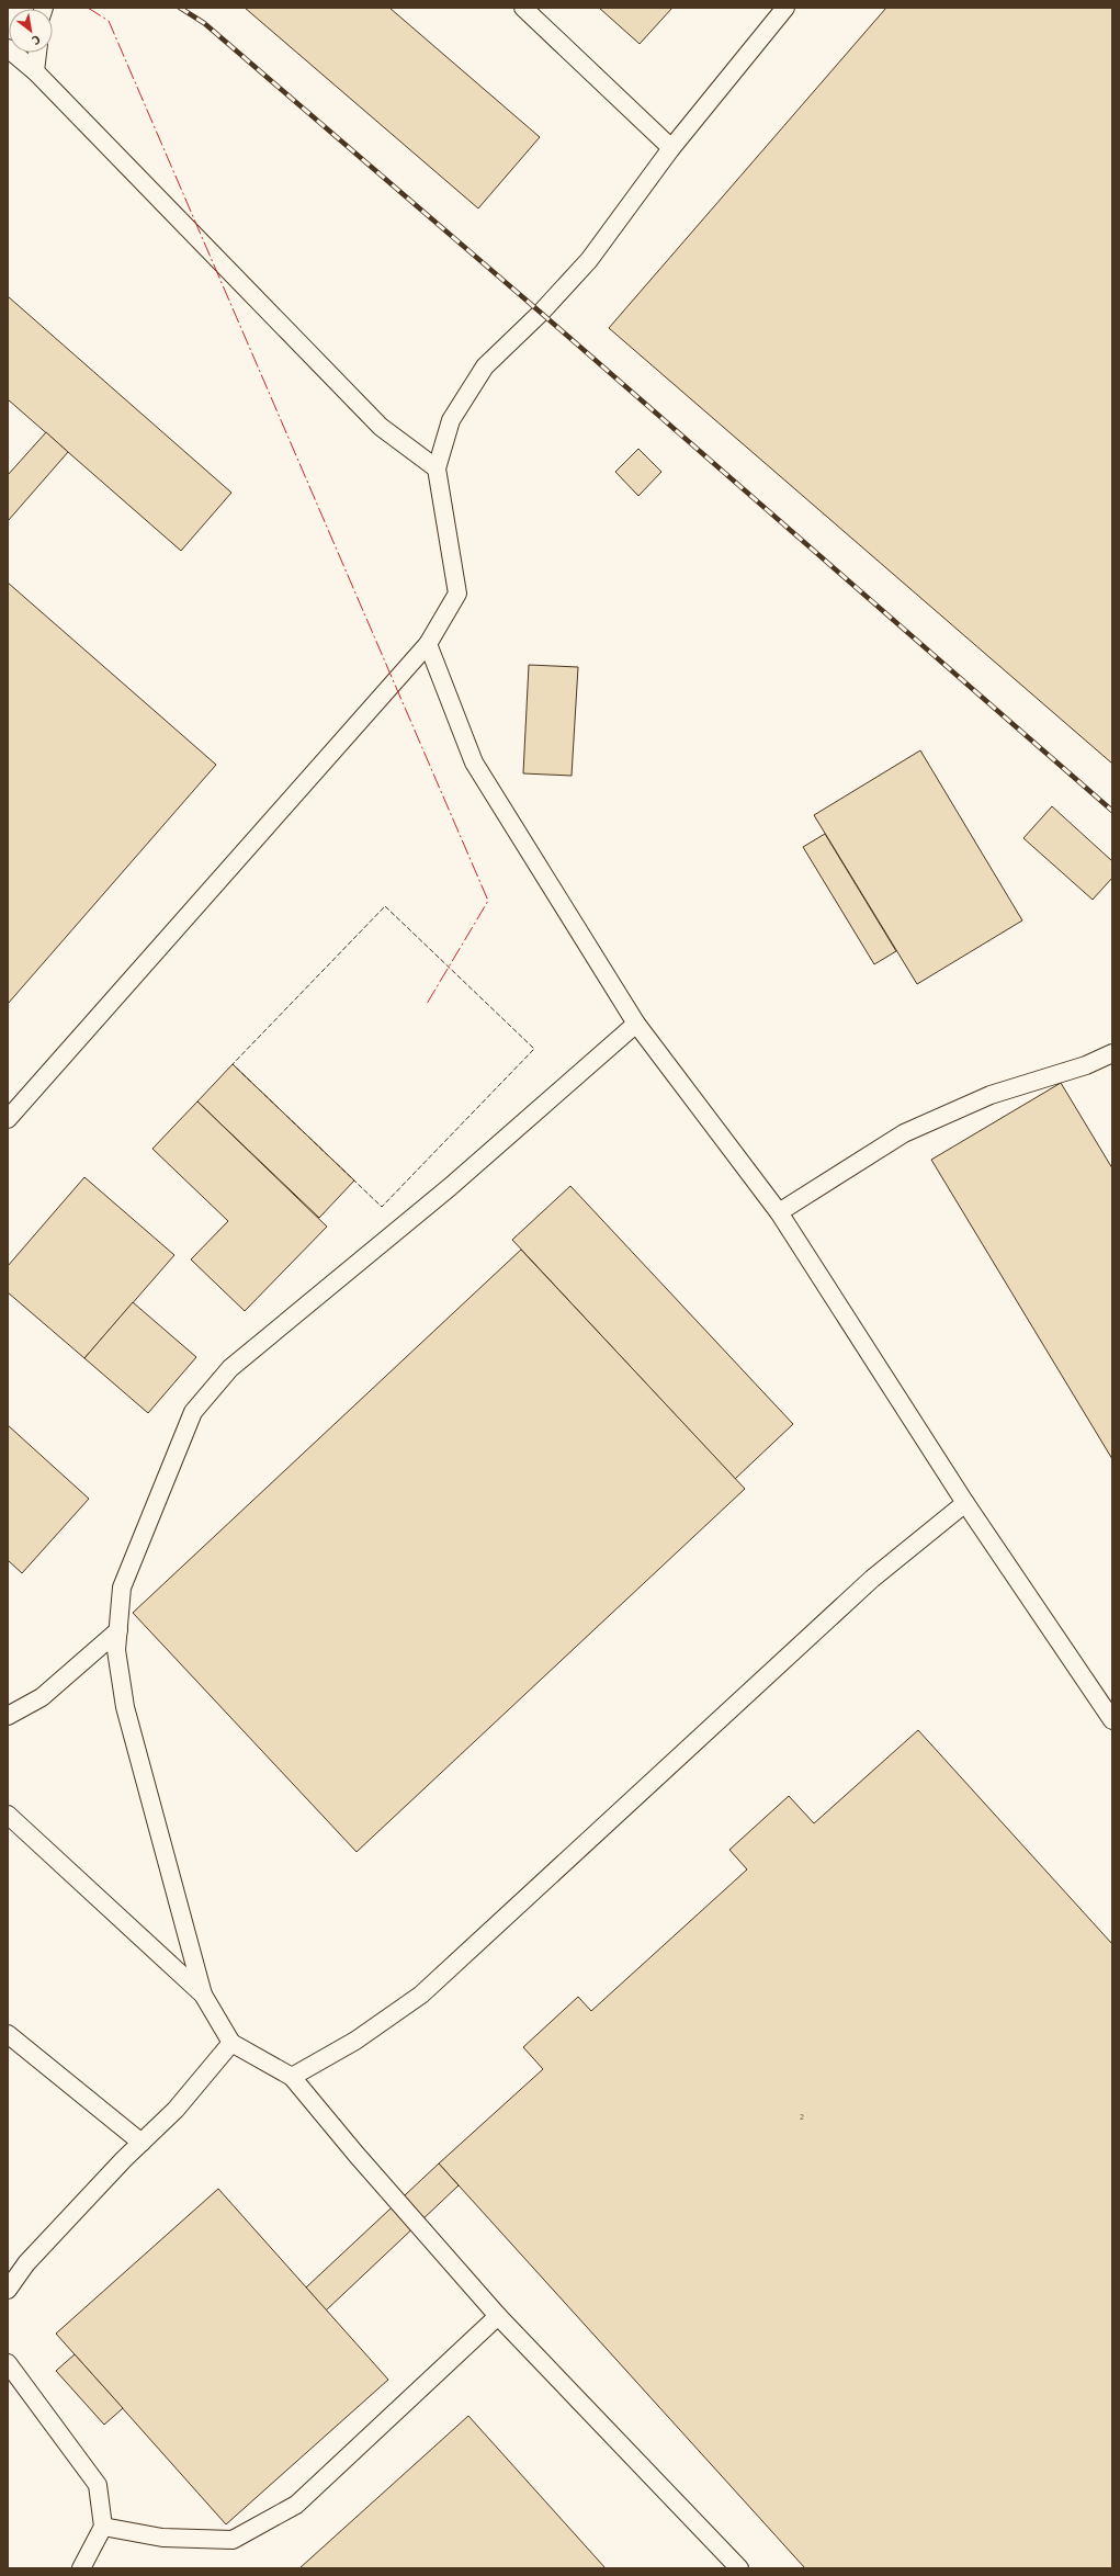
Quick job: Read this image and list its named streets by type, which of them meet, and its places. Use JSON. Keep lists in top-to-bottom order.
{
  "house_numbers": ["2"],
  "north": "bottom right"
}
